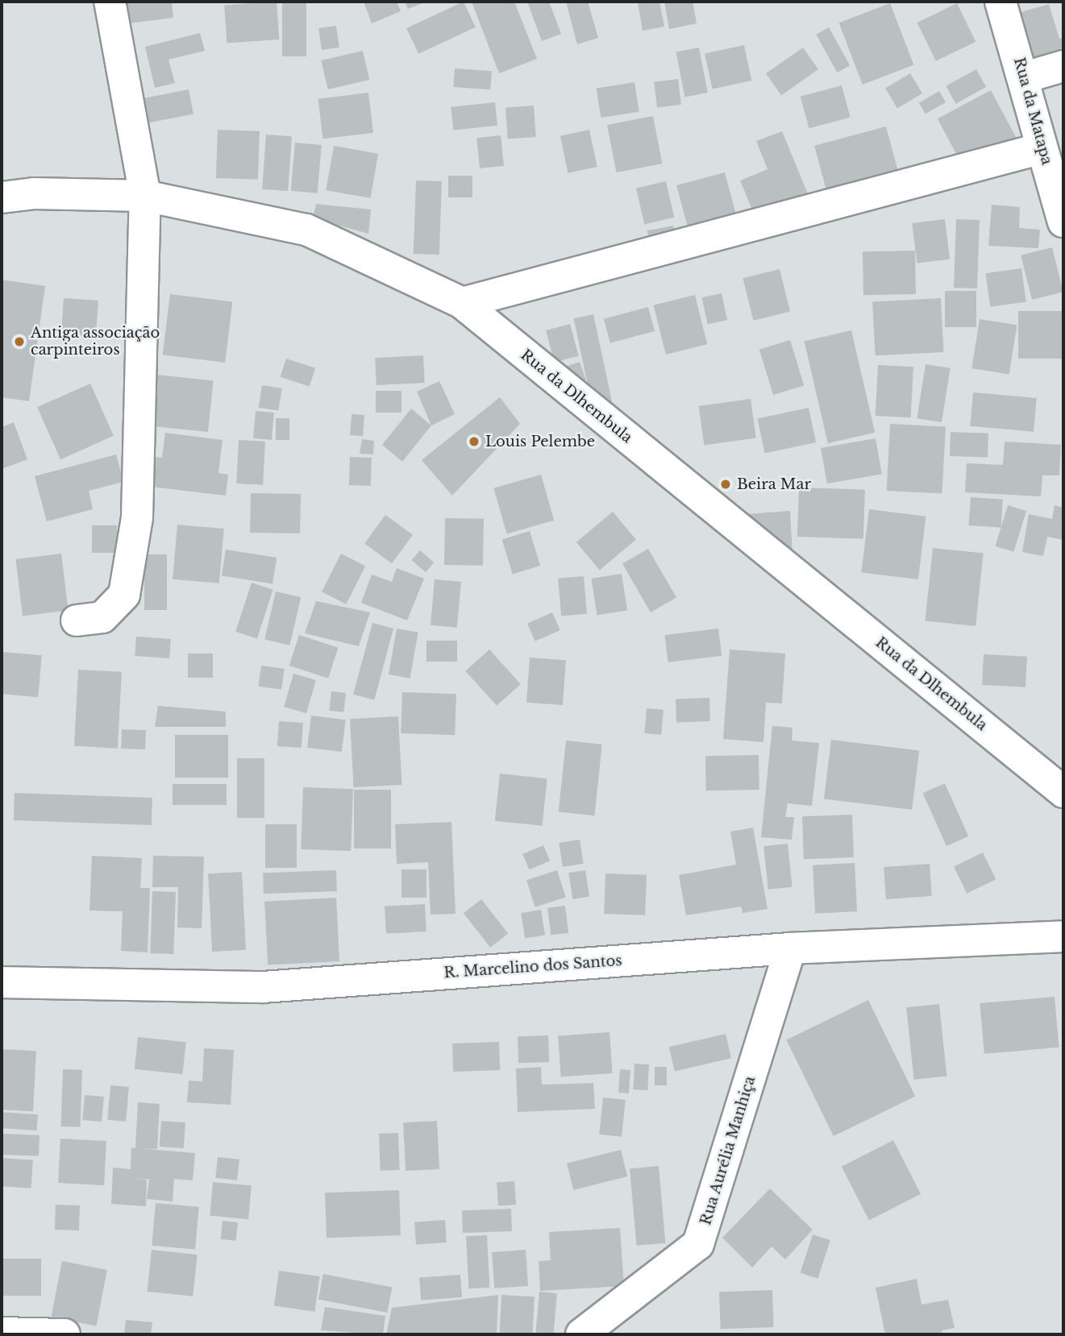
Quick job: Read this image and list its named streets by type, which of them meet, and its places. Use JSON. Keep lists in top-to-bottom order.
{
  "streets": {
    "street": [
      "Rua da Matapa",
      "Rua da Dlhembula",
      "R. Marcelino dos Santos",
      "Rua Aurélia Manhiça"
    ]
  },
  "crossings": [
    ["R. Marcelino dos Santos", "Rua Aurélia Manhiça"]
  ],
  "places": ["Antiga associação carpinteiros", "Louis Pelembe", "Beira Mar"]
}
